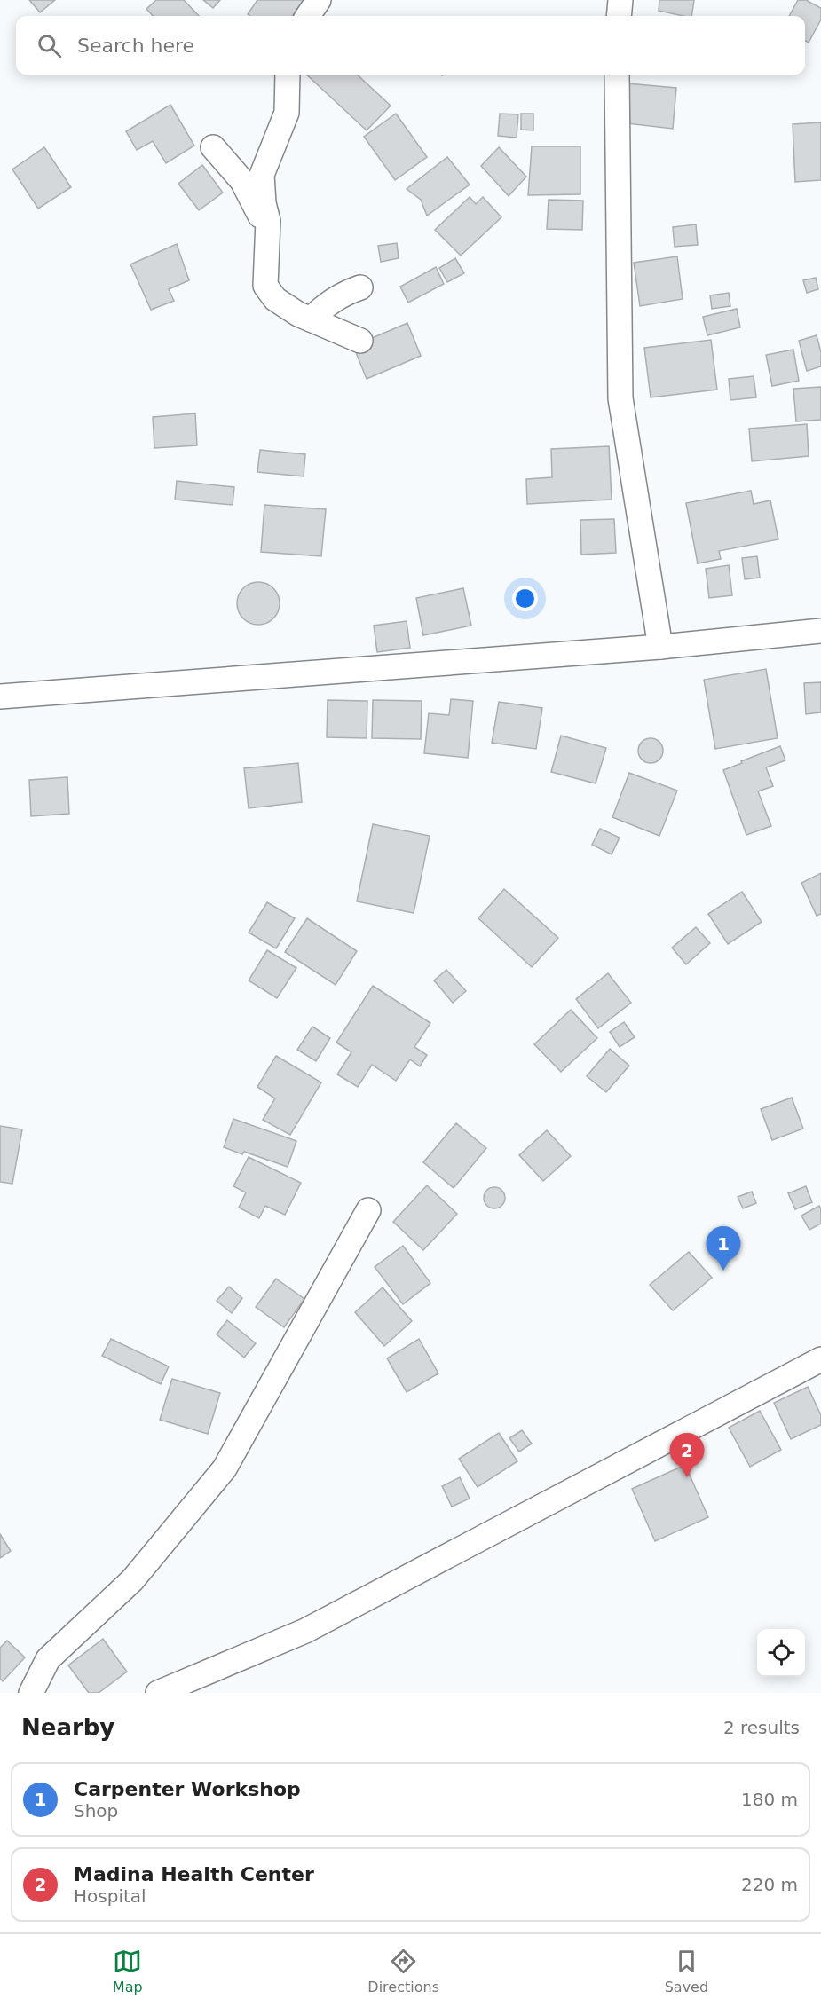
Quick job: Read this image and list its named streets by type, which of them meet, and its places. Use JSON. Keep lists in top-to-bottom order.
{
  "page": {
    "search": "Search here",
    "pins": ["1", "2"],
    "heading": ["Nearby", "2 results"],
    "list": [
      {
        "mark": "1",
        "name": "Carpenter Workshop",
        "note": "Shop",
        "value": "180 m"
      },
      {
        "mark": "2",
        "name": "Madina Health Center",
        "note": "Hospital",
        "value": "220 m"
      }
    ],
    "nav": ["Map", "Directions", "Saved"]
  }
}
